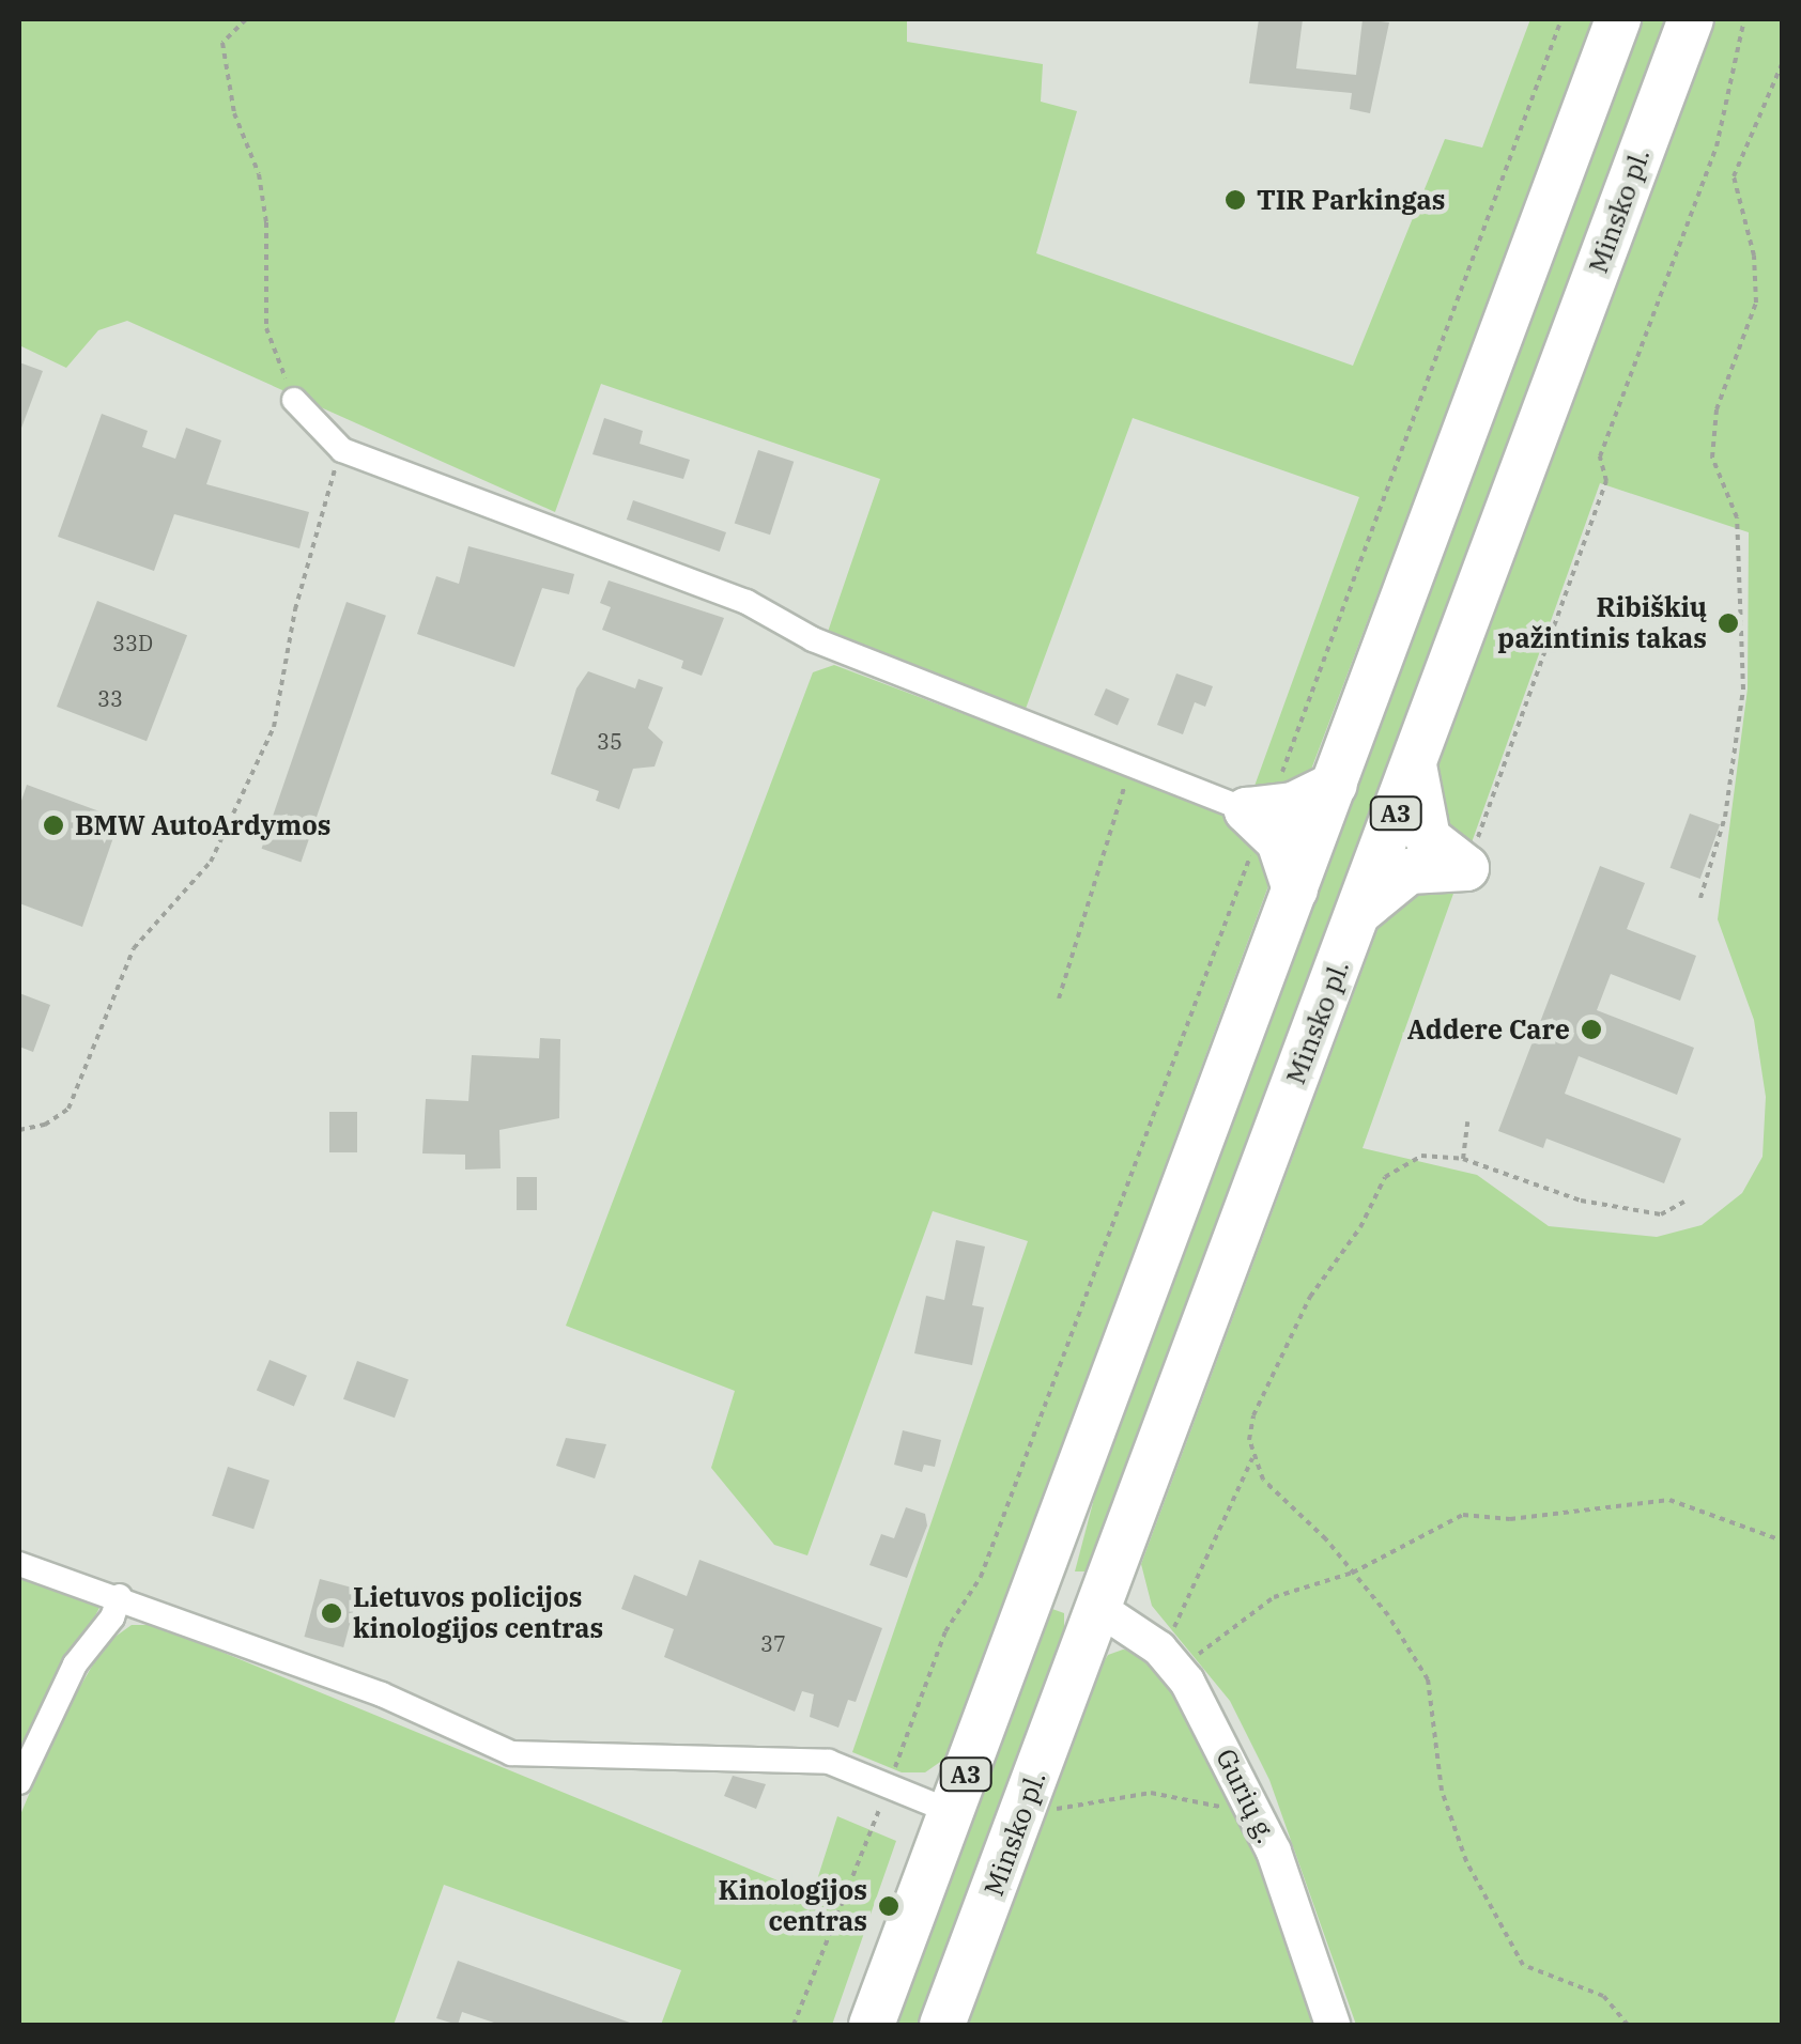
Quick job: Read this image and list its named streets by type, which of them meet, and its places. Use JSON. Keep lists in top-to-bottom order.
{
  "streets": {
    "highway": ["Minsko pl.", "A3"],
    "street": ["Gurių g."]
  },
  "crossings": [
    ["Minsko pl.", "Gurių g."]
  ],
  "places": [
    "TIR Parkingas",
    "Ribiškių pažintinis takas",
    "BMW AutoArdymos",
    "Addere Care",
    "Lietuvos policijos kinologijos centras",
    "Kinologijos centras"
  ],
  "house_numbers": [
    "33D",
    "33",
    "35",
    "37"
  ]
}
